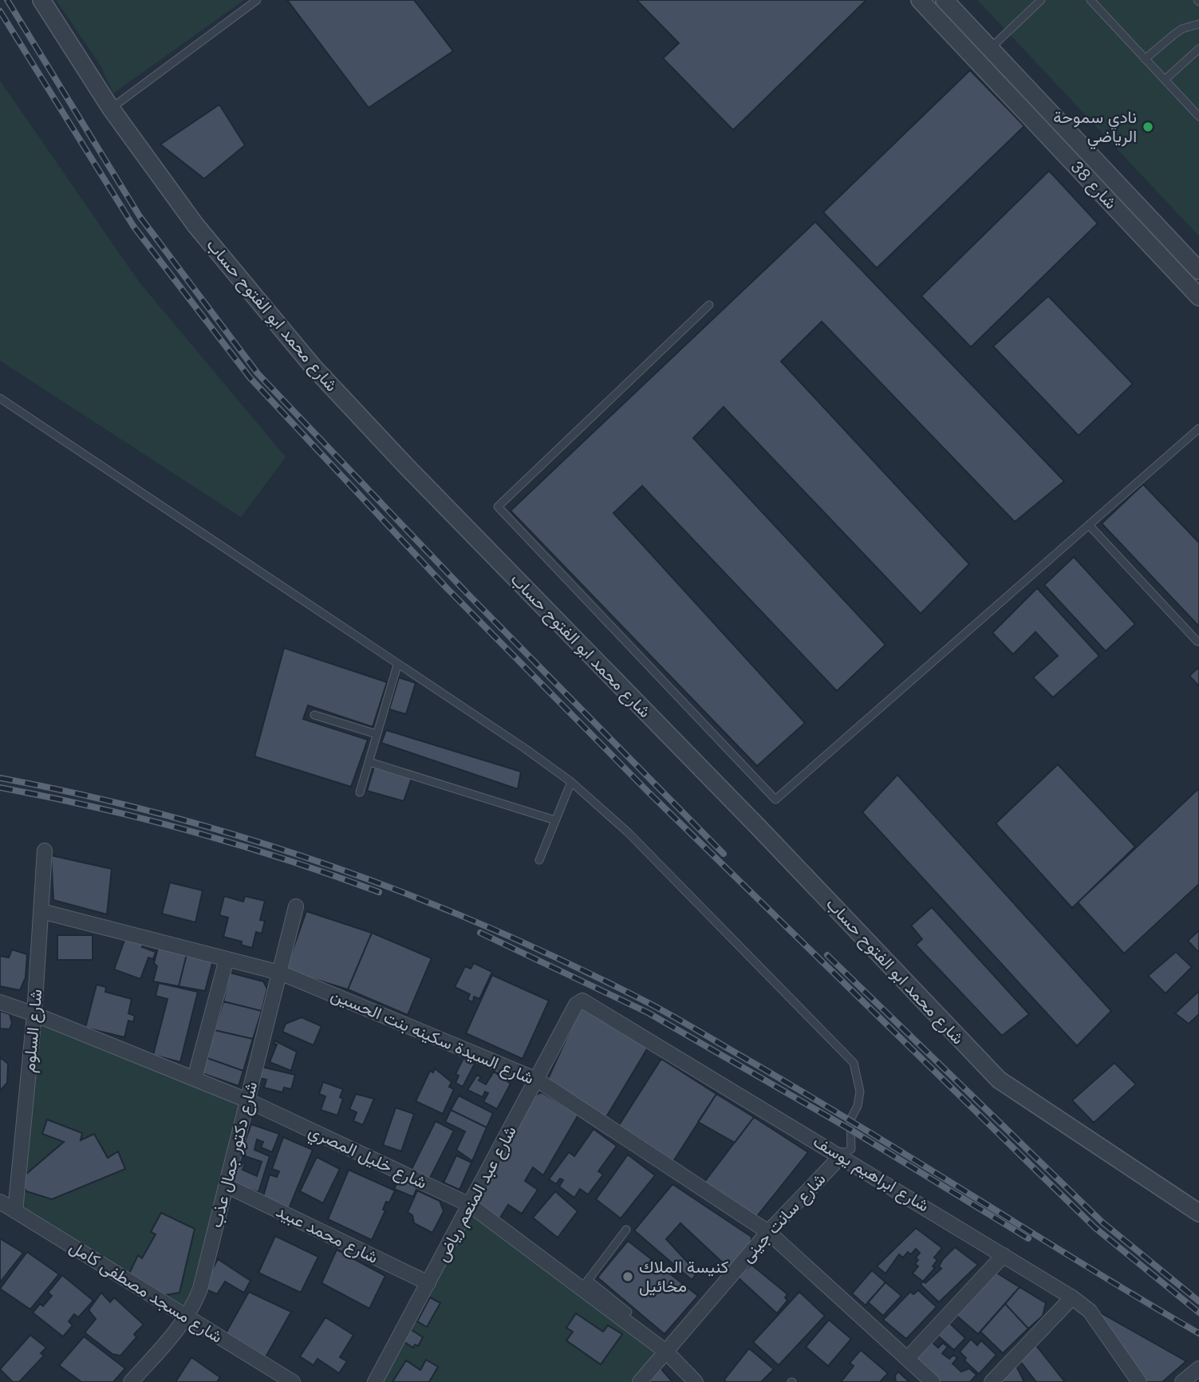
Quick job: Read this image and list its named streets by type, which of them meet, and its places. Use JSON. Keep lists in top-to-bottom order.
{
  "streets": {
    "street": [
      "شارع 38",
      "شارع محمد ابو الفتوح حساب",
      "شارع السلوم",
      "شارع السيدة سكينه بنت الحسين",
      "شارع دكتور جمال عذب",
      "شارع خليل المصري",
      "شارع ابراهيم يوسف",
      "شارع عبد المنعم رياض",
      "شارع سانت جينى",
      "شارع محمد عبيد",
      "شارع مسجد مصطفى كامل"
    ]
  },
  "crossings": [
    ["شارع السلوم", "شارع السيدة سكينه بنت الحسين"],
    ["شارع السلوم", "شارع خليل المصري"],
    ["شارع السلوم", "شارع مسجد مصطفى كامل"],
    ["شارع السيدة سكينه بنت الحسين", "شارع دكتور جمال عذب"],
    ["شارع السيدة سكينه بنت الحسين", "شارع عبد المنعم رياض"],
    ["شارع السيدة سكينه بنت الحسين", "شارع سانت جينى"],
    ["شارع دكتور جمال عذب", "شارع خليل المصري"],
    ["شارع دكتور جمال عذب", "شارع محمد عبيد"],
    ["شارع دكتور جمال عذب", "شارع مسجد مصطفى كامل"],
    ["شارع خليل المصري", "شارع عبد المنعم رياض"],
    ["شارع خليل المصري", "شارع سانت جينى"],
    ["شارع ابراهيم يوسف", "شارع عبد المنعم رياض"],
    ["شارع ابراهيم يوسف", "شارع سانت جينى"],
    ["شارع عبد المنعم رياض", "شارع محمد عبيد"]
  ],
  "places": ["نادي سموحة الرياضي", "كنيسة الملاك مخائيل"]
}
